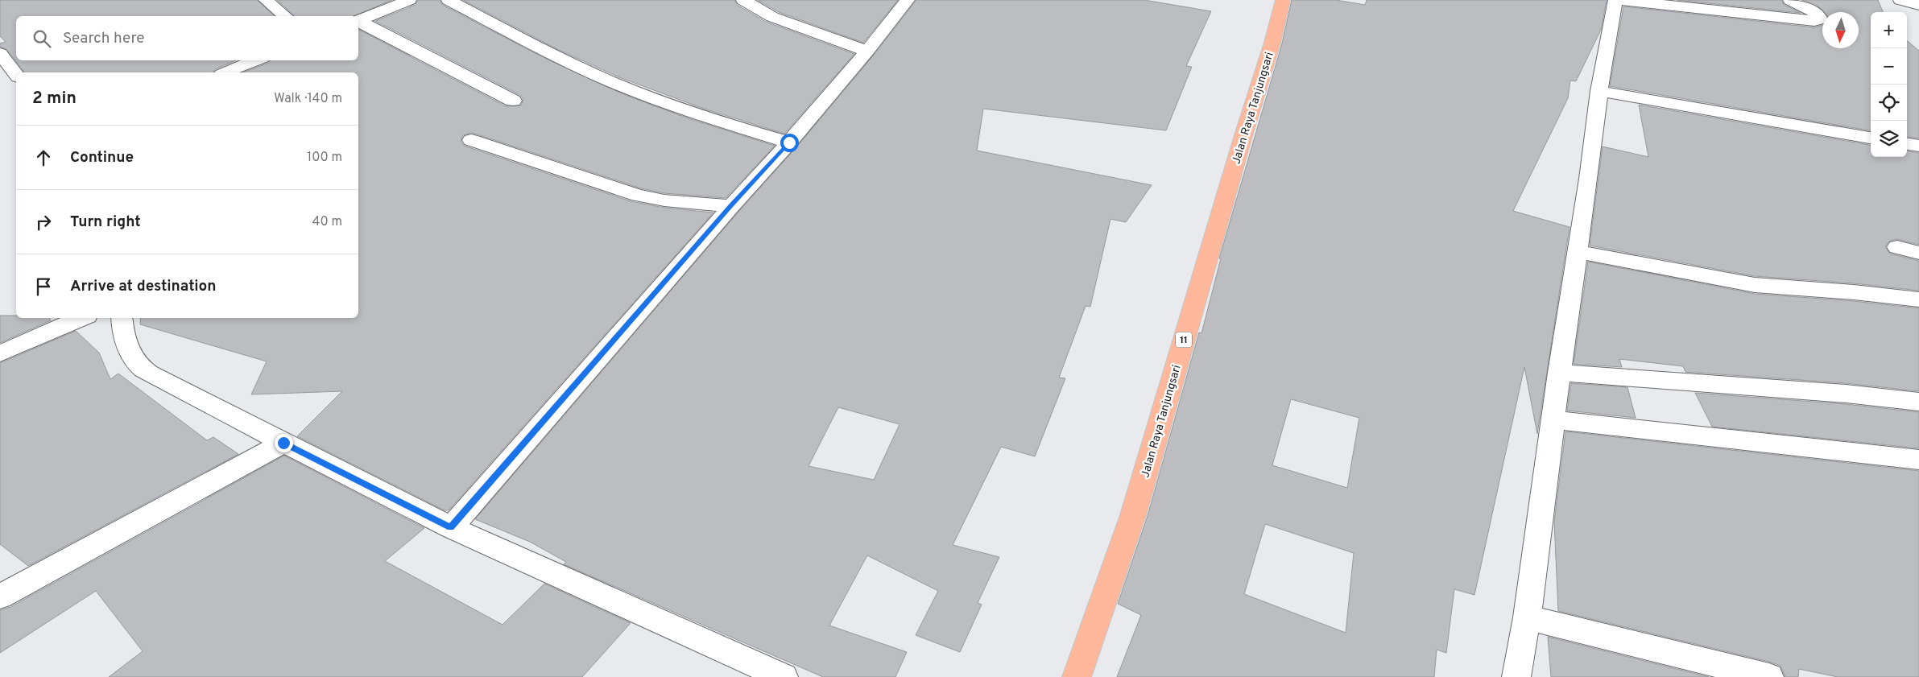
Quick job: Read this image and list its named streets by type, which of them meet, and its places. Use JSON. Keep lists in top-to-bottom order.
{
  "streets": {
    "highway": ["Jalan Raya Tanjungsari", "11"]
  },
  "north": "bottom",
  "page": {
    "map_buttons": ["+", "−"],
    "search": "Search here",
    "heading": ["2 min", "Walk · 140 m"],
    "list": [
      ["Continue", "100 m"],
      ["Turn right", "40 m"],
      "Arrive at destination"
    ]
  }
}
